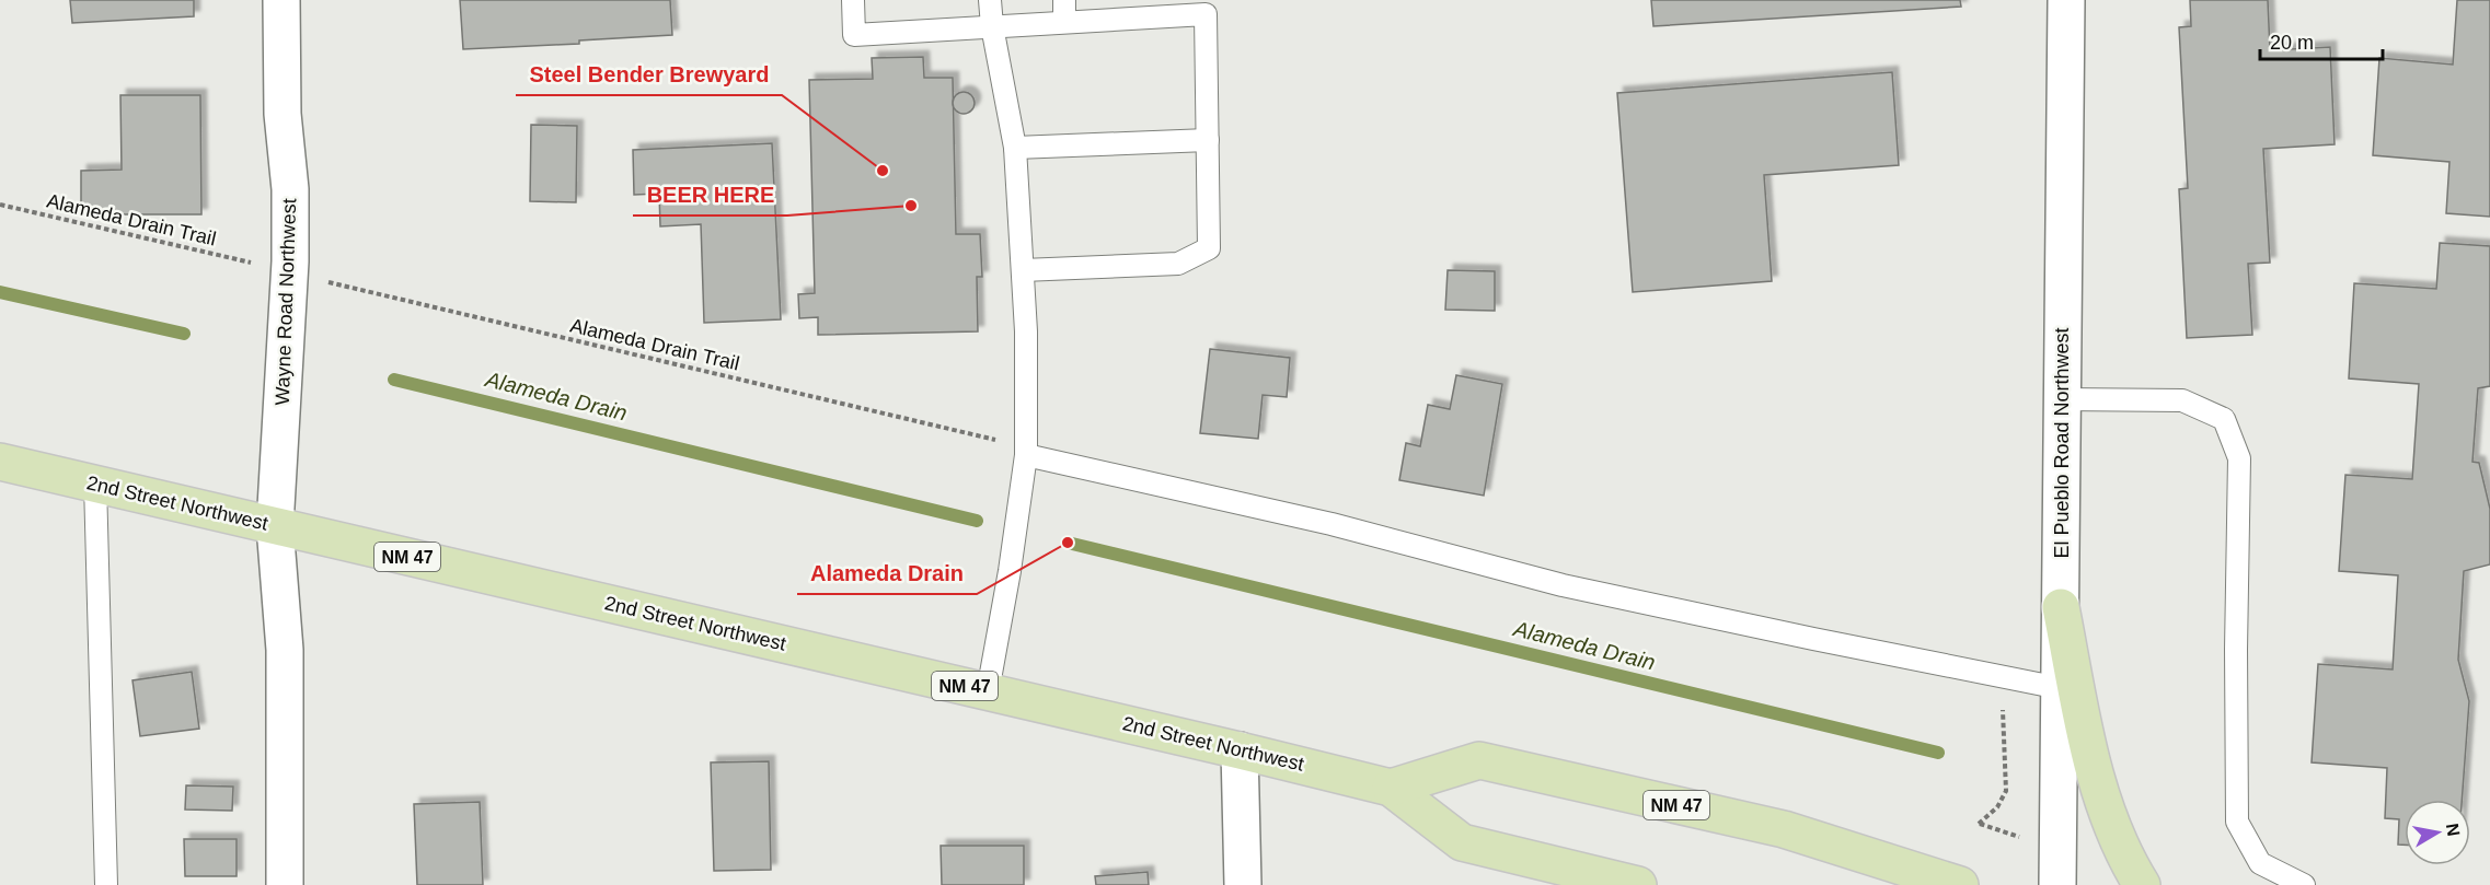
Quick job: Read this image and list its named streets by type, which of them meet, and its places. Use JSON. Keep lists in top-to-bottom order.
{
  "streets": {
    "main road": ["2nd Street Northwest", "NM 47"],
    "street": ["Wayne Road Northwest", "El Pueblo Road Northwest"],
    "path": ["Alameda Drain Trail"]
  },
  "crossings": [
    ["Wayne Road Northwest", "2nd Street Northwest"],
    ["2nd Street Northwest", "NM 47"]
  ],
  "water": ["Alameda Drain"],
  "places": ["Steel Bender Brewyard", "BEER HERE", "Alameda Drain"],
  "scale_bar": "20 m",
  "north": "right"
}
